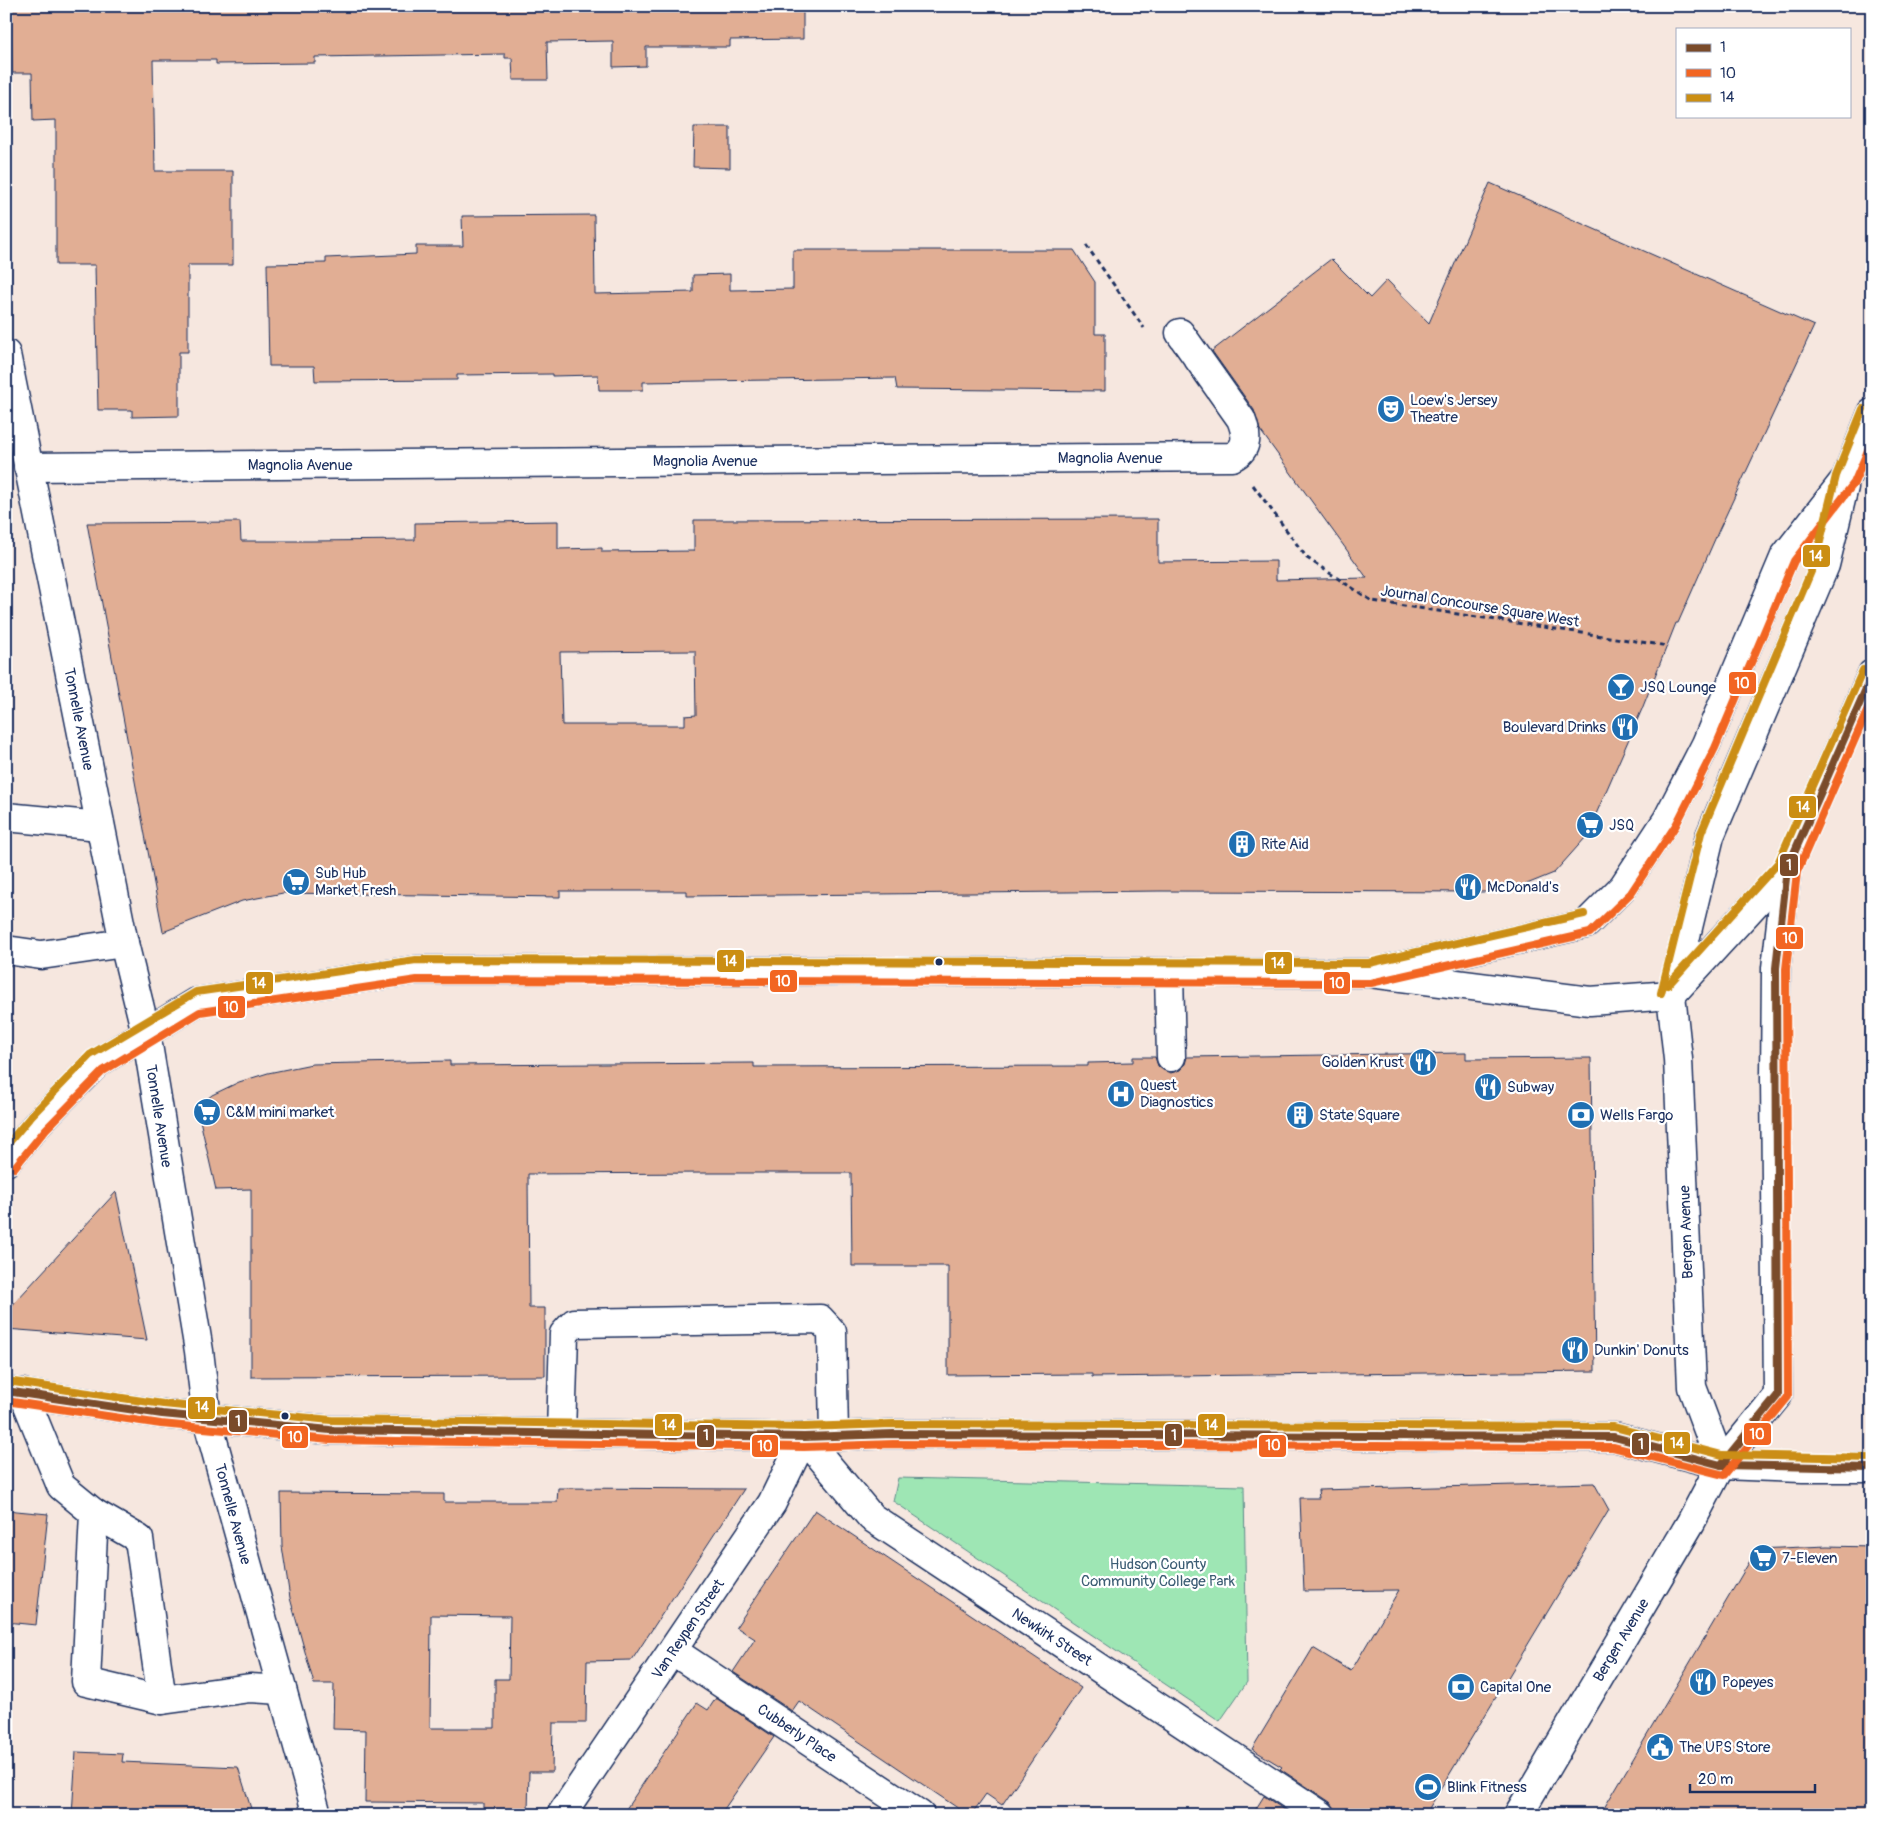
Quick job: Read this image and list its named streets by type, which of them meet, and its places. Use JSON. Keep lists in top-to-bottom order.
{
  "streets": {
    "street": [
      "Magnolia Avenue",
      "Tonnelle Avenue",
      "Bergen Avenue",
      "Van Reypen Street",
      "Newkirk Street",
      "Cubberly Place"
    ],
    "path": ["Journal Concourse Square West"]
  },
  "crossings": [
    ["Magnolia Avenue", "Journal Concourse Square West"],
    ["Magnolia Avenue", "Tonnelle Avenue"],
    ["Van Reypen Street", "Newkirk Street"],
    ["Van Reypen Street", "Cubberly Place"]
  ],
  "parks": ["Hudson County Community College Park"],
  "places": {
    "theatre": ["Loew's Jersey Theatre"],
    "bar": ["JSQ Lounge"],
    "restaurant": [
      "Boulevard Drinks",
      "McDonald's",
      "Golden Krust",
      "Subway",
      "Dunkin' Donuts",
      "Popeyes"
    ],
    "supermarket": [
      "JSQ",
      "Sub Hub Market Fresh",
      "C&M mini market",
      "7-Eleven"
    ],
    "building": ["Rite Aid", "State Square"],
    "hospital": ["Quest Diagnostics"],
    "bank": ["Wells Fargo", "Capital One"],
    "public building": ["The UPS Store"],
    "sports": ["Blink Fitness"]
  },
  "lines": ["transit line 14", "transit line 10", "transit line 1"],
  "legend": ["1", "10", "14"],
  "scale_bar": "20 m"
}
